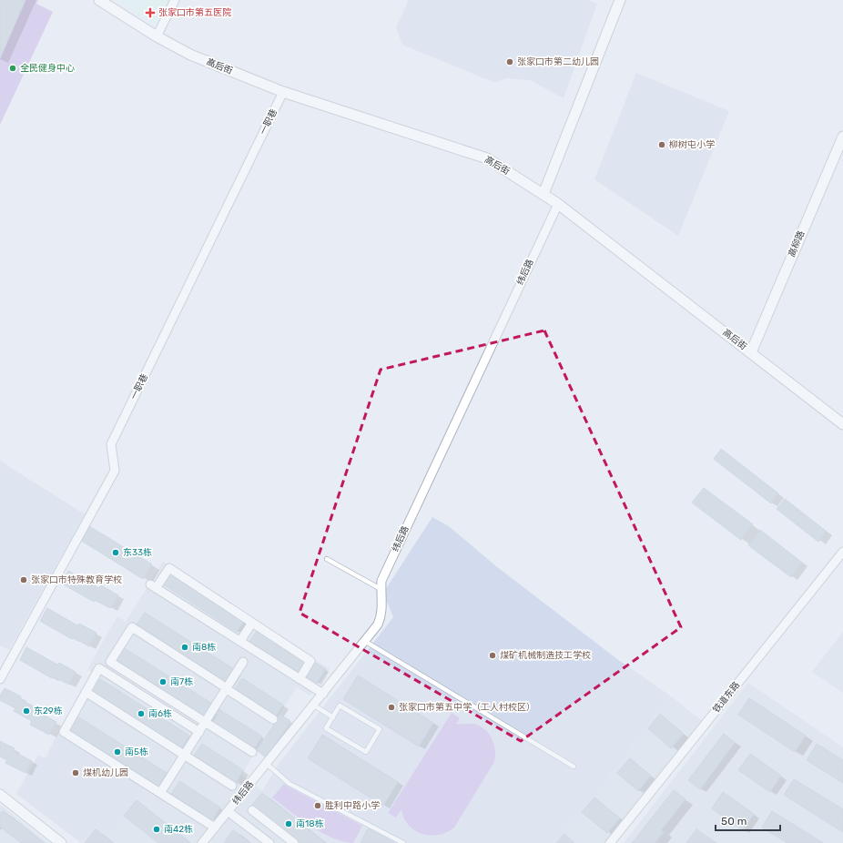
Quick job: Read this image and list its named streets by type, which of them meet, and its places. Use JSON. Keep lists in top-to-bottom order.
{
  "streets": {
    "street": [
      "高后街",
      "一职巷",
      "高柳路",
      "纬后路",
      "铁道东路"
    ]
  },
  "crossings": [
    ["高后街", "一职巷"],
    ["高后街", "高柳路"],
    ["高后街", "纬后路"]
  ],
  "places": {
    "health": ["张家口市第五医院"],
    "other": [
      "张家口市第二幼儿园",
      "全民健身中心",
      "柳树屯小学",
      "东33栋",
      "张家口市特殊教育学校",
      "南8栋",
      "煤矿机械制造技工学校",
      "南7栋",
      "张家口市第五中学（工人村校区）",
      "东29栋",
      "南6栋",
      "南5栋",
      "煤机幼儿园",
      "胜利中路小学",
      "南18栋",
      "南42栋"
    ]
  },
  "scale_bar": "50 m"
}
